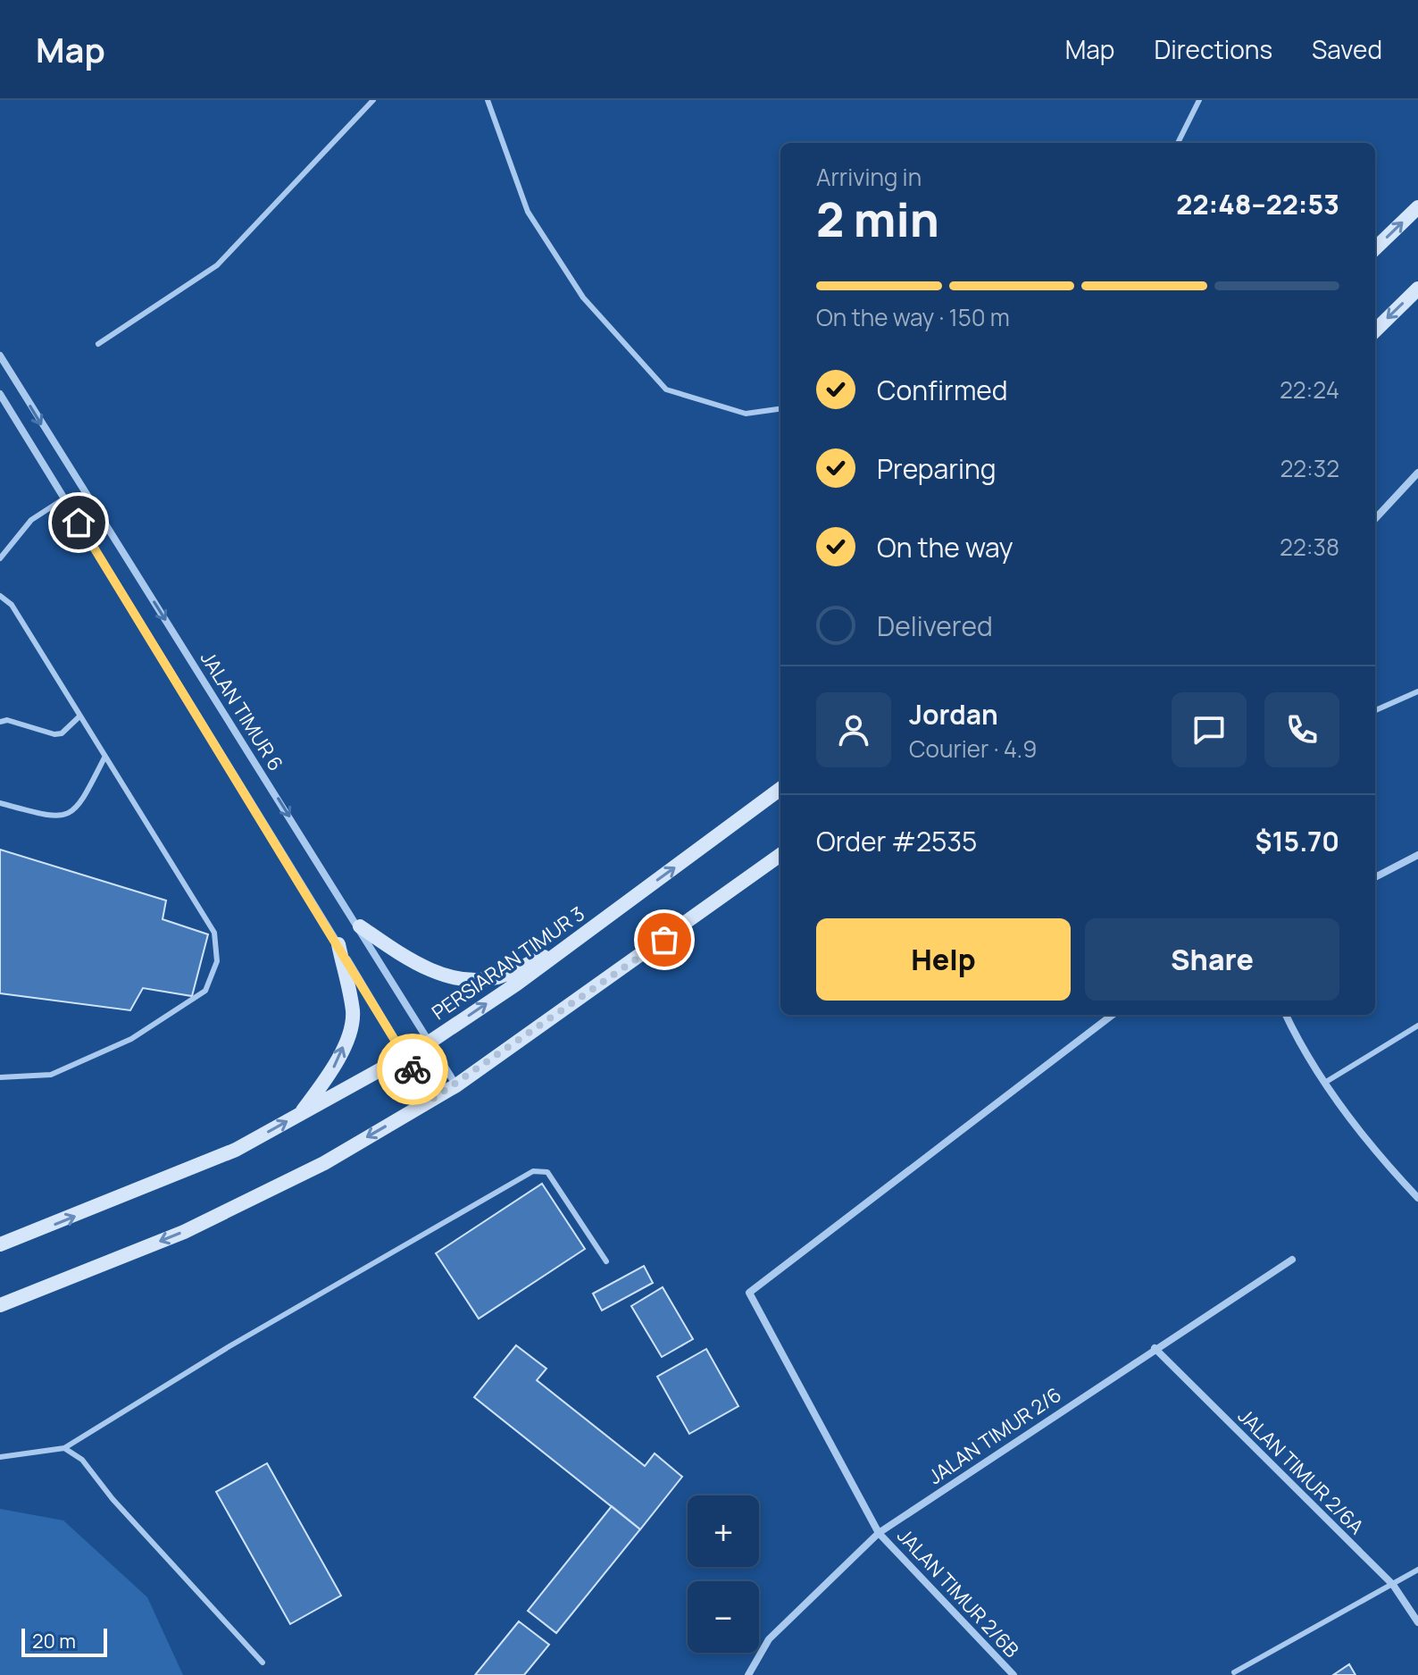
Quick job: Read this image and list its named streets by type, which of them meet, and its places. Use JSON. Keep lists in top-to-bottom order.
{
  "streets": {
    "street": [
      "JALAN TIMUR 6",
      "PERSIARAN TIMUR 3",
      "JALAN TIMUR 2/6",
      "JALAN TIMUR 2/6A",
      "JALAN TIMUR 2/6B"
    ]
  },
  "crossings": [
    ["JALAN TIMUR 6", "PERSIARAN TIMUR 3"],
    ["JALAN TIMUR 2/6", "JALAN TIMUR 2/6A"],
    ["JALAN TIMUR 2/6", "JALAN TIMUR 2/6B"]
  ],
  "scale_bar": "20 m",
  "page": {
    "header": "Map",
    "nav": ["Map", "Directions", "Saved"],
    "heading": ["2 min", "Arriving in", "22:48–22:53"],
    "panel": [
      "Jordan",
      "Courier · 4.9",
      "Order #2535",
      "$15.70"
    ],
    "bar": "On the way · 150 m",
    "list": [
      ["Confirmed", "22:24"],
      ["Preparing", "22:32"],
      ["On the way", "22:38"],
      "Delivered"
    ],
    "buttons": ["Help", "Share"],
    "map_buttons": ["+", "−"],
    "scale": "20 m"
  }
}
